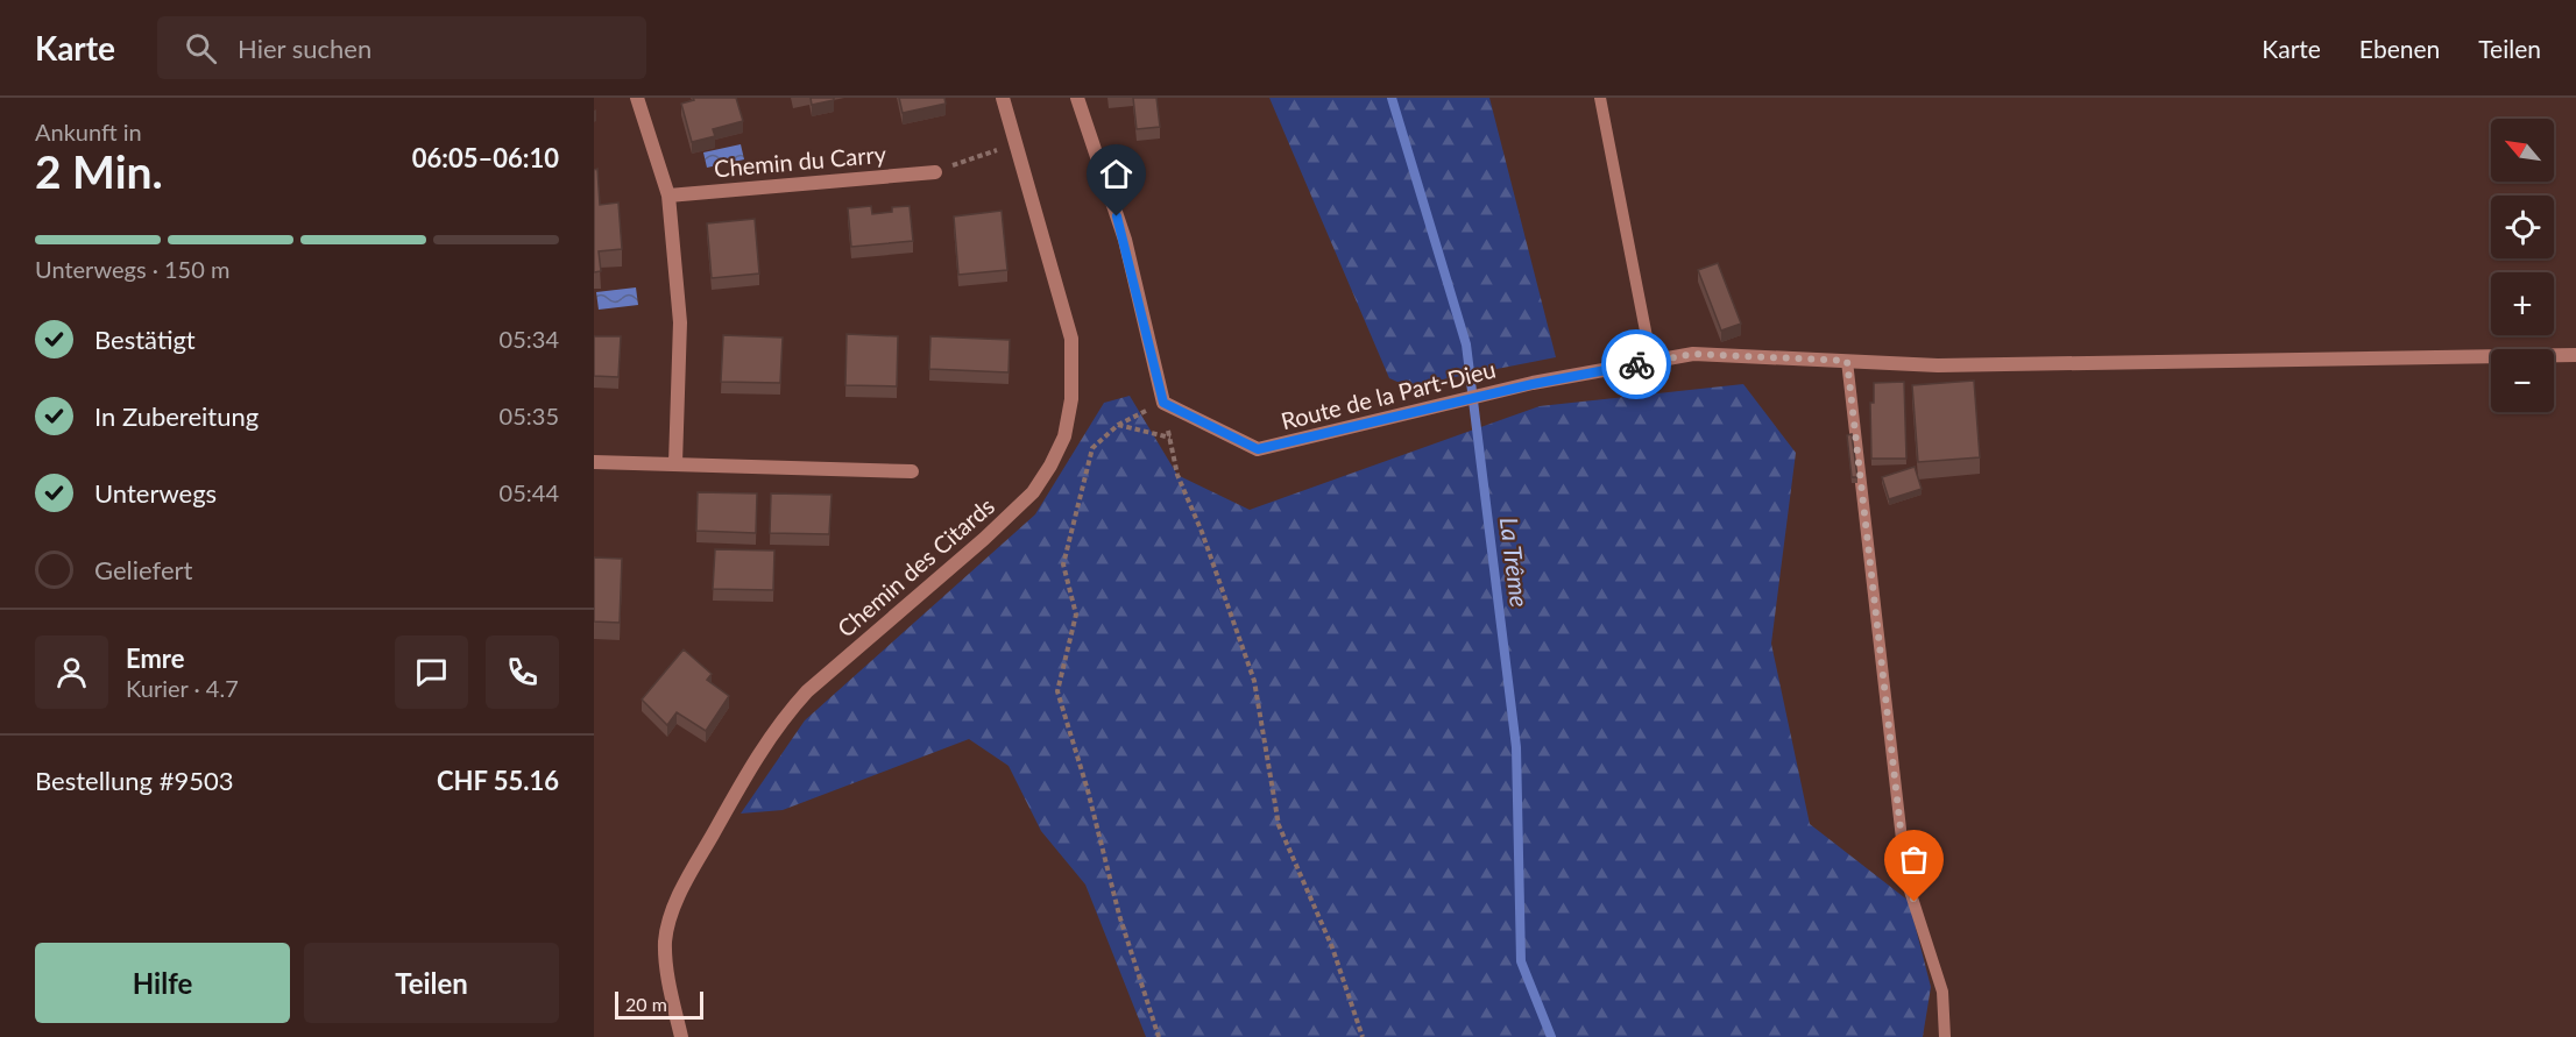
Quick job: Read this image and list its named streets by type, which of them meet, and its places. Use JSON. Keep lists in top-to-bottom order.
{
  "streets": {
    "street": ["Chemin du Carry", "Route de la Part-Dieu", "Chemin des Citards"]
  },
  "water": ["La Trême"],
  "scale_bar": "20 m",
  "north": "top left",
  "page": {
    "header": "Karte",
    "search": "Hier suchen",
    "nav": ["Karte", "Ebenen", "Teilen"],
    "heading": ["2 Min.", "Ankunft in", "06:05–06:10"],
    "panel": [
      "Emre",
      "Kurier · 4.7",
      "Bestellung #9503",
      "CHF 55.16"
    ],
    "map_buttons": ["+", "−"],
    "bar": "Unterwegs · 150 m",
    "list": [
      ["Bestätigt", "05:34"],
      ["In Zubereitung", "05:35"],
      ["Unterwegs", "05:44"],
      "Geliefert"
    ],
    "buttons": ["Hilfe", "Teilen"],
    "scale": "20 m"
  }
}
